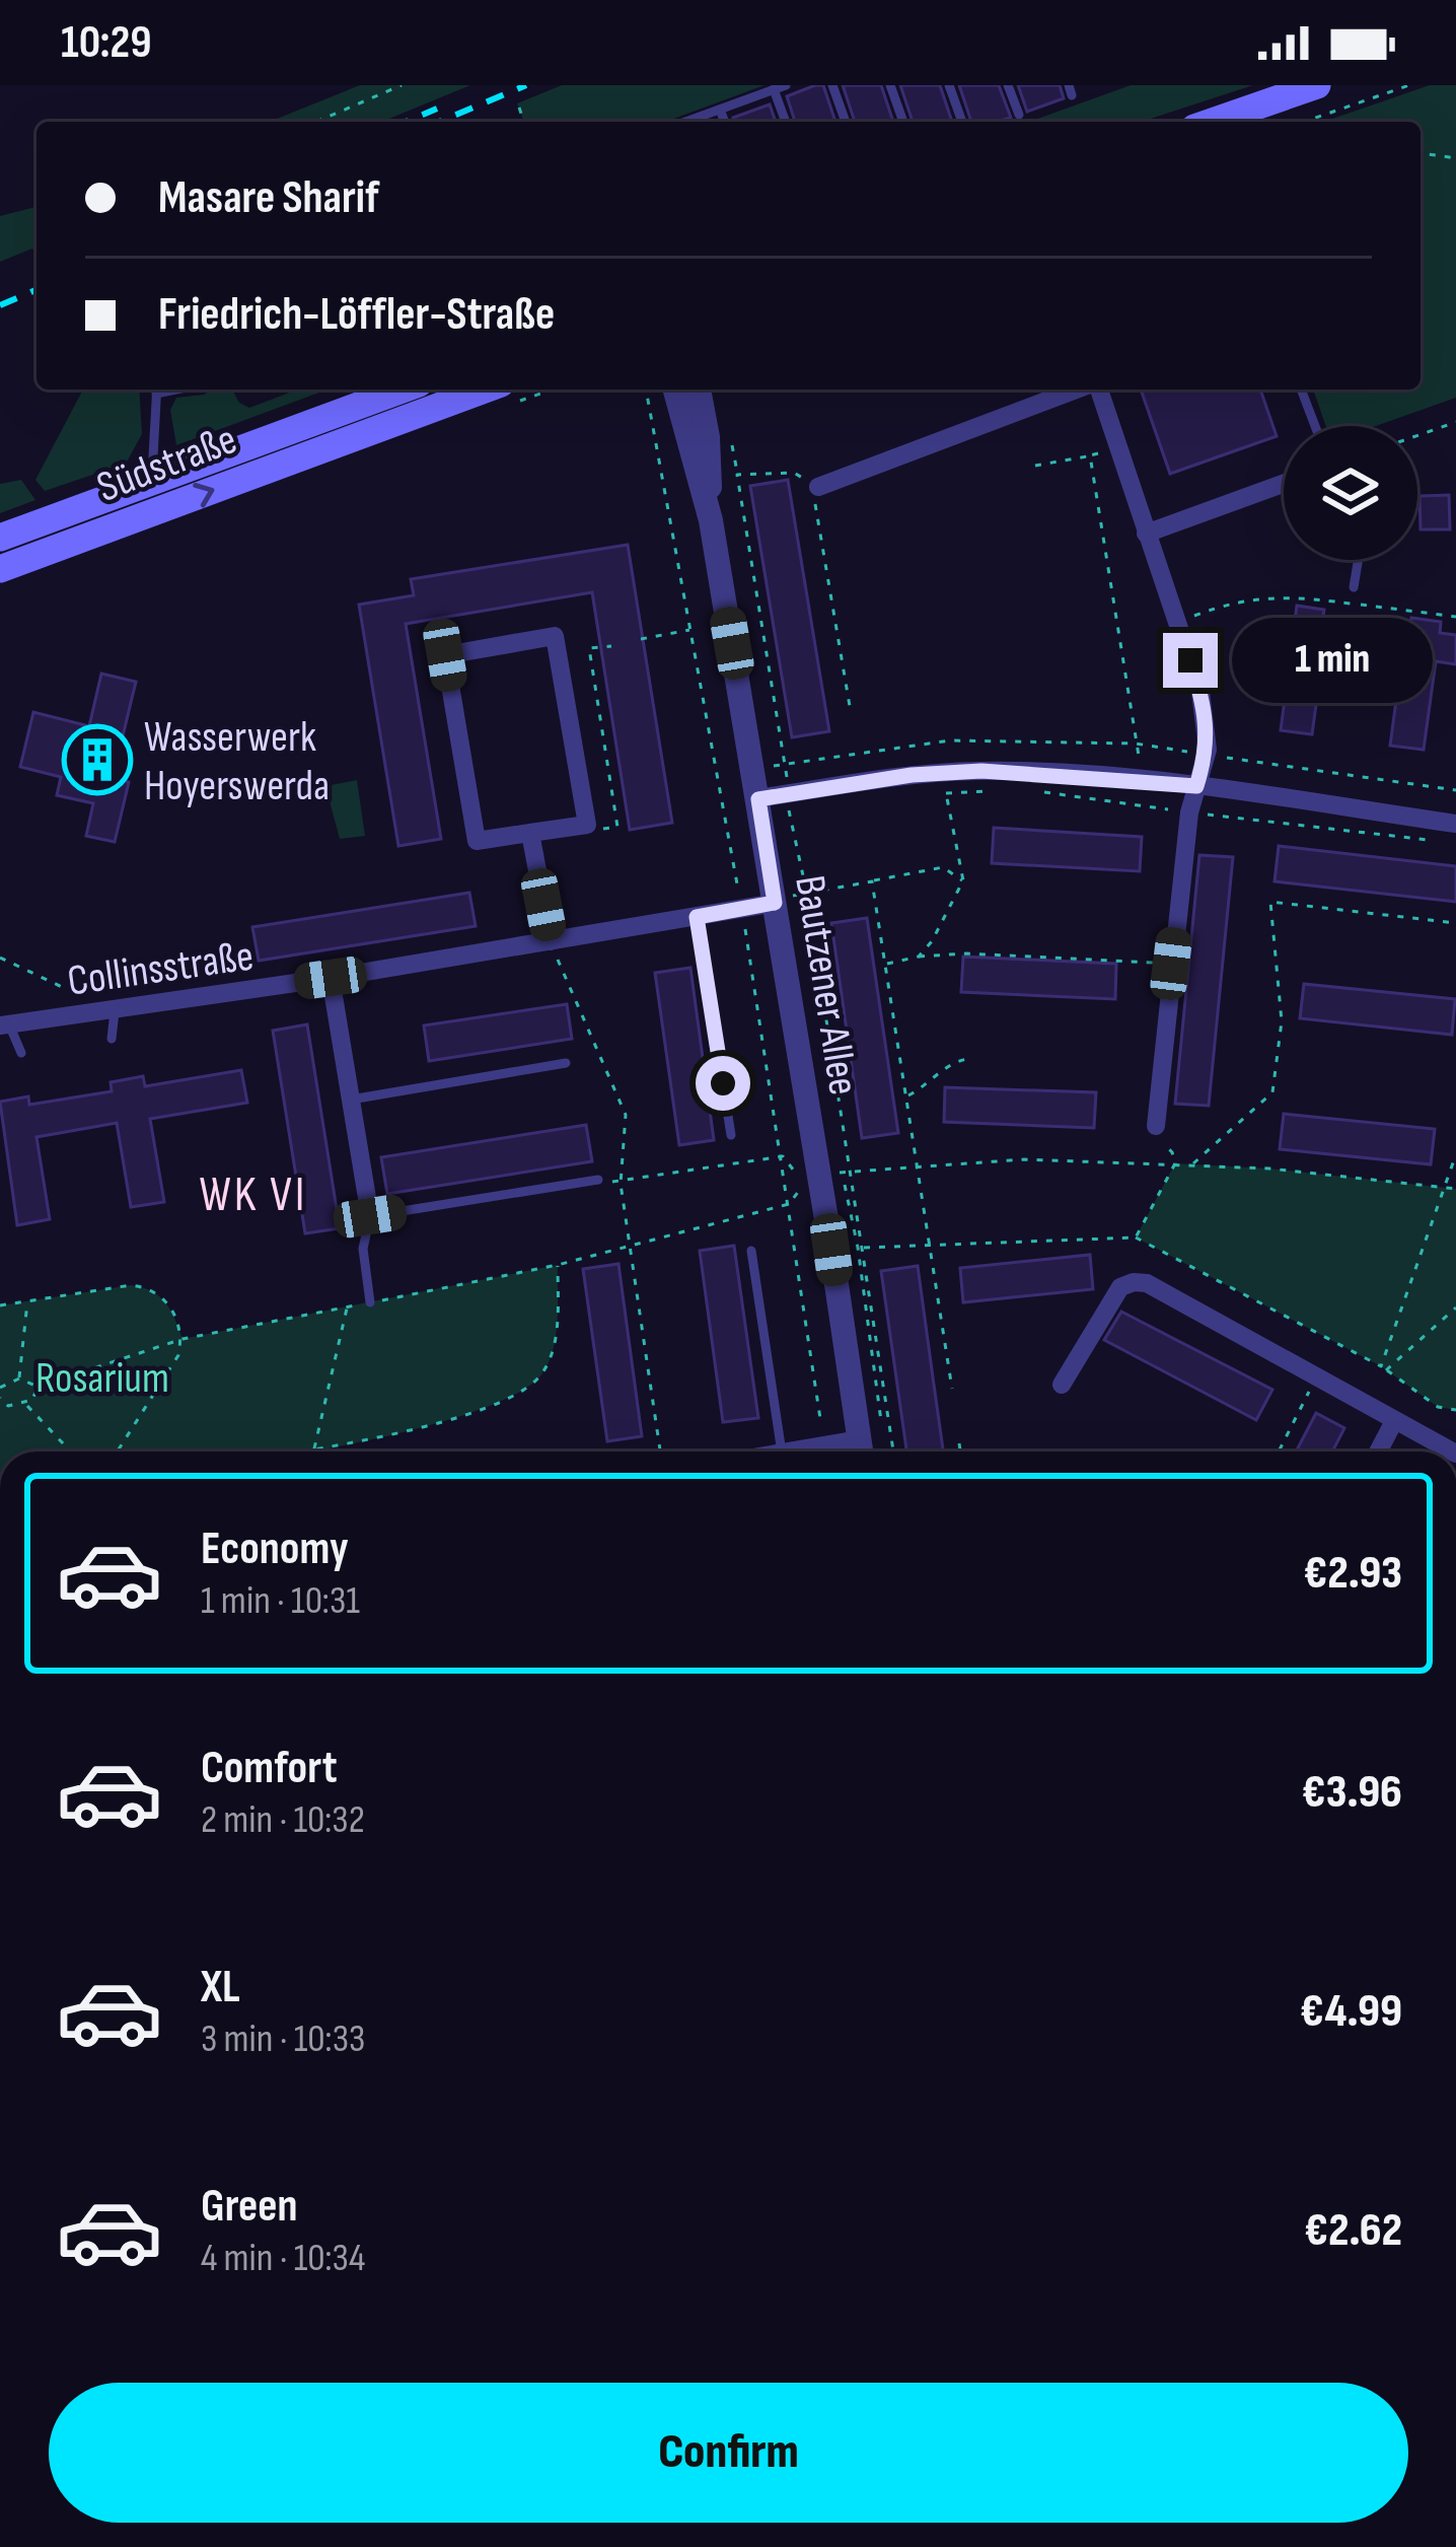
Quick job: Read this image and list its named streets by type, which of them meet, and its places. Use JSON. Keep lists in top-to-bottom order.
{
  "streets": {
    "main road": ["Südstraße"],
    "street": ["Collinsstraße", "Bautzener Allee"]
  },
  "crossings": [
    ["Collinsstraße", "Bautzener Allee"]
  ],
  "districts": ["WK VI"],
  "parks": ["Rosarium"],
  "places": {
    "building": ["Wasserwerk Hoyerswerda"]
  },
  "page": {
    "status": "10:29",
    "banner": ["Masare Sharif", "Friedrich-Löffler-Straße"],
    "bubble": "1 min",
    "list": [
      {
        "name": "Economy",
        "note": "1 min · 10:31",
        "value": "€2.93"
      },
      {
        "name": "Comfort",
        "note": "2 min · 10:32",
        "value": "€3.96"
      },
      {
        "name": "XL",
        "note": "3 min · 10:33",
        "value": "€4.99"
      },
      {
        "name": "Green",
        "note": "4 min · 10:34",
        "value": "€2.62"
      }
    ],
    "buttons": "Confirm"
  }
}
